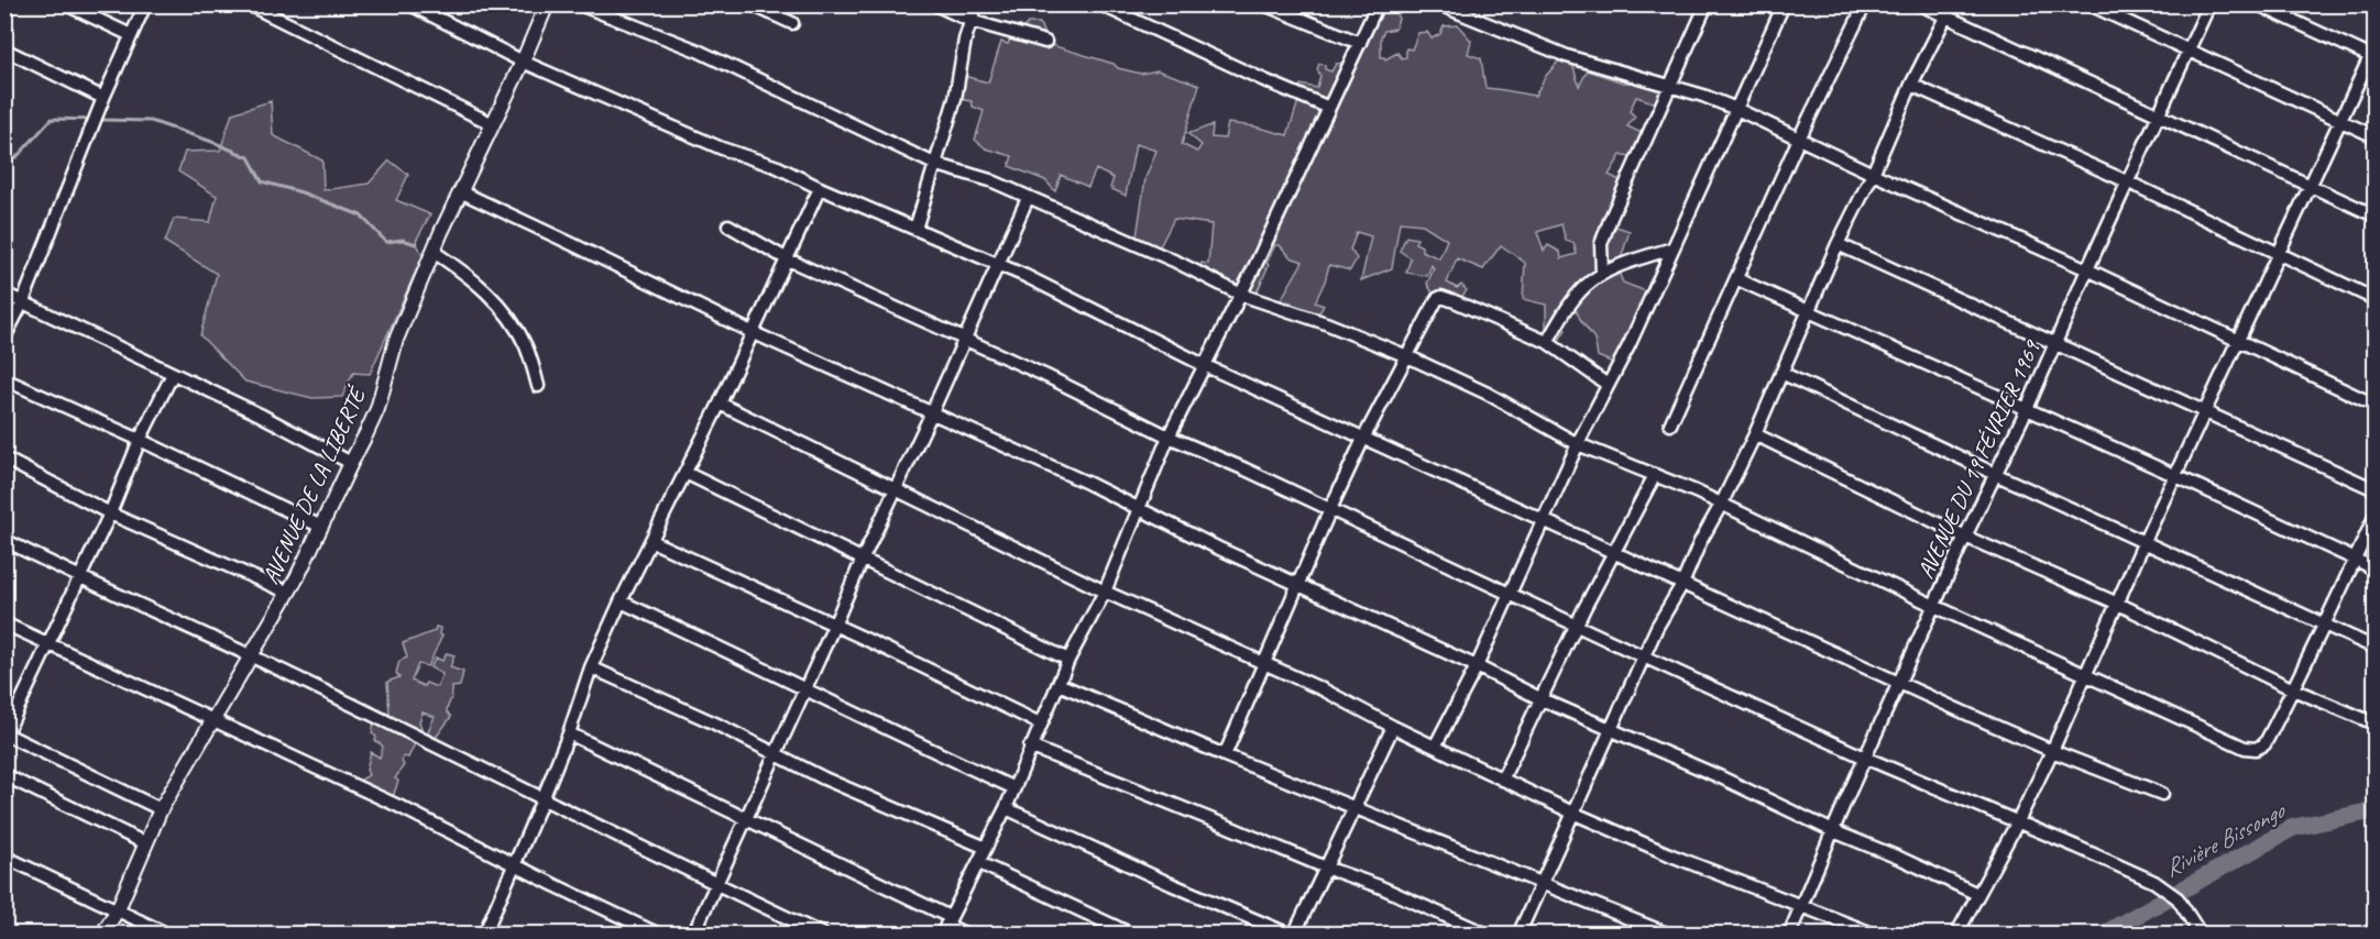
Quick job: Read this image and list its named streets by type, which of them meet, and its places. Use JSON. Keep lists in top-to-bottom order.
{
  "streets": {
    "street": ["AVENUE DU 19 FÉVRIER 1969", "AVENUE DE LA LIBERTÉ"]
  },
  "water": ["Rivière Bissongo"]
}
